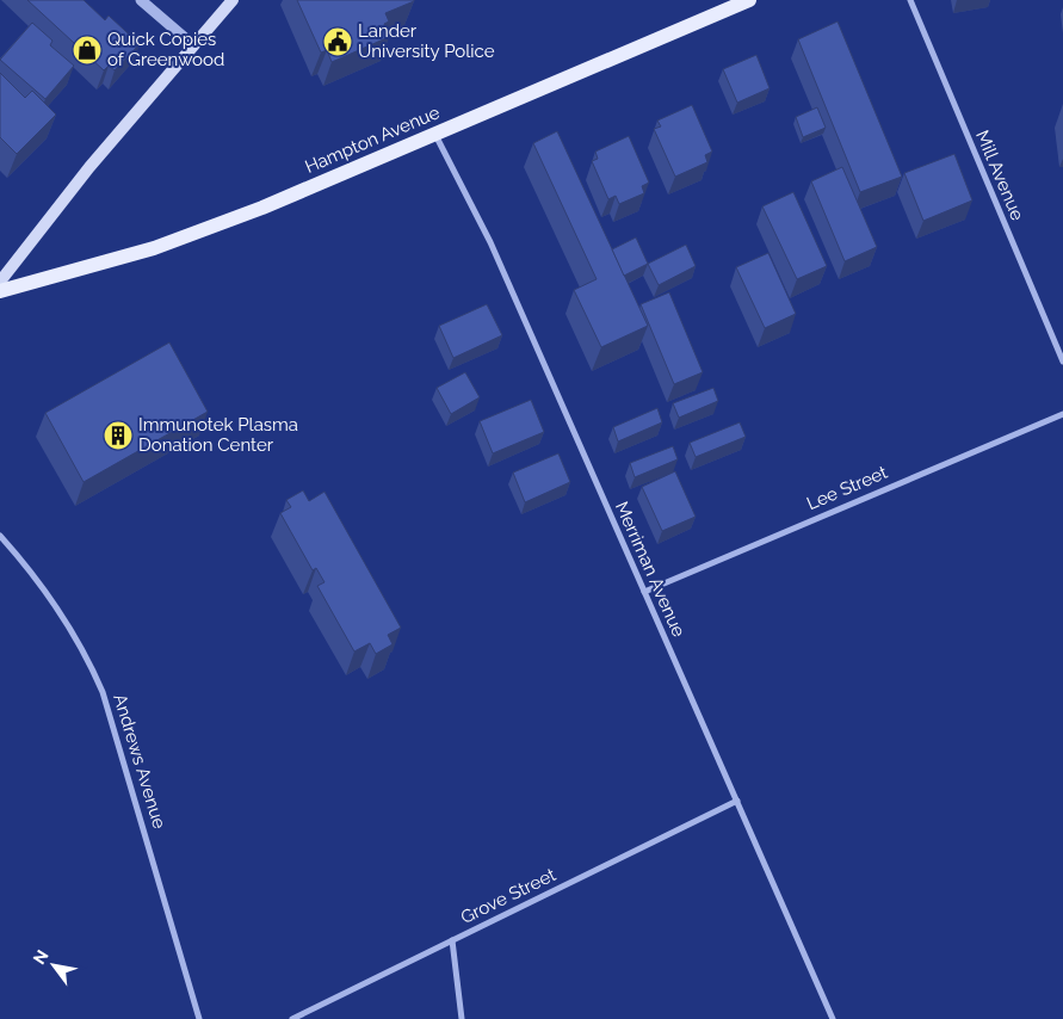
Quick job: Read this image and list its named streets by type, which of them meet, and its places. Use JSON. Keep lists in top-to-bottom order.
{
  "streets": {
    "main road": ["Hampton Avenue"],
    "street": [
      "Mill Avenue",
      "Lee Street",
      "Merriman Avenue",
      "Andrews Avenue",
      "Grove Street"
    ]
  },
  "crossings": [
    ["Hampton Avenue", "Merriman Avenue"],
    ["Lee Street", "Merriman Avenue"],
    ["Merriman Avenue", "Grove Street"]
  ],
  "places": {
    "public building": ["Lander University Police"],
    "shop": ["Quick Copies of Greenwood"],
    "building": ["Immunotek Plasma Donation Center"]
  },
  "north": "top left"
}
